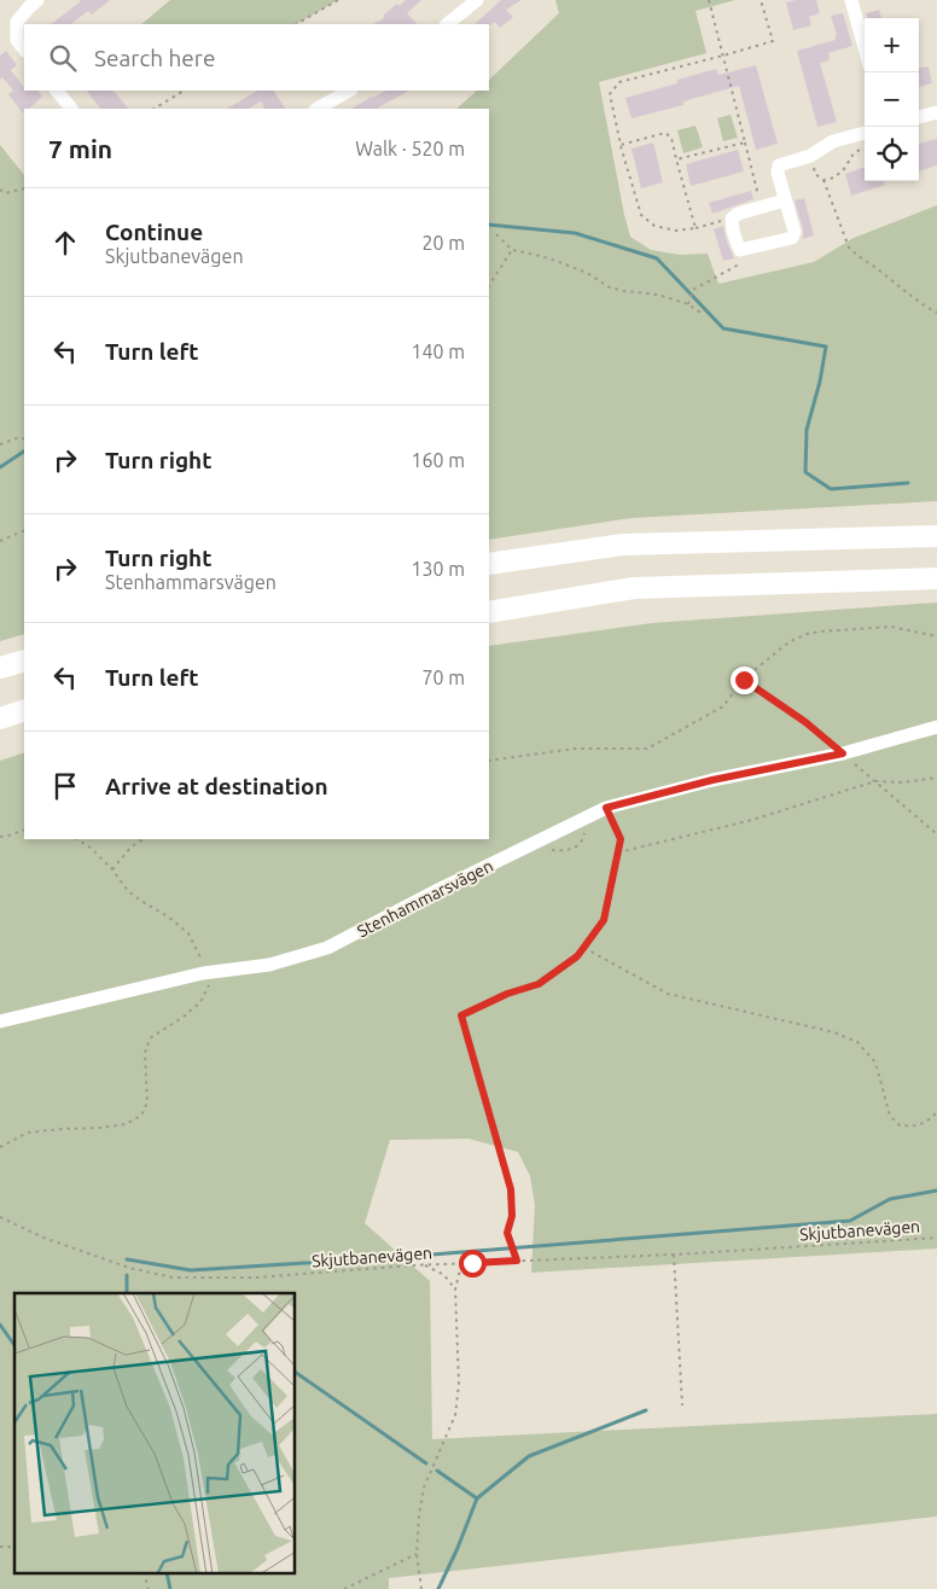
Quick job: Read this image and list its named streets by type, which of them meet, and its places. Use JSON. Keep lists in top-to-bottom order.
{
  "streets": {
    "street": ["Stenhammarsvägen"],
    "path": ["Skjutbanevägen"]
  },
  "page": {
    "map_buttons": ["+", "−"],
    "search": "Search here",
    "heading": ["7 min", "Walk · 520 m"],
    "list": [
      ["Continue", "Skjutbanevägen", "20 m"],
      ["Turn left", "140 m"],
      ["Turn right", "160 m"],
      ["Turn right", "Stenhammarsvägen", "130 m"],
      ["Turn left", "70 m"],
      "Arrive at destination"
    ]
  }
}
